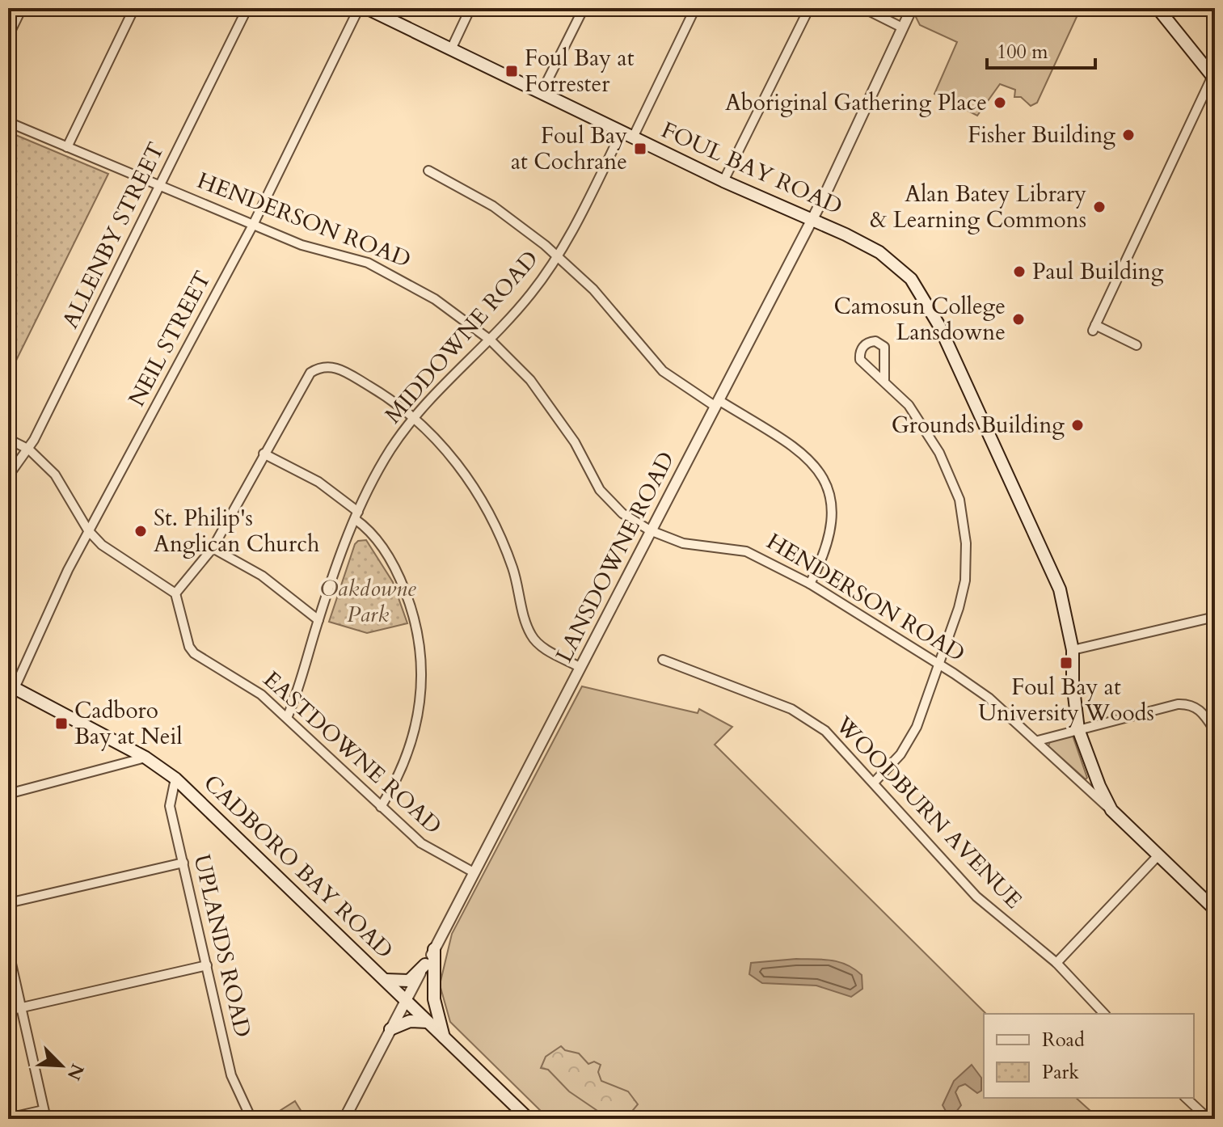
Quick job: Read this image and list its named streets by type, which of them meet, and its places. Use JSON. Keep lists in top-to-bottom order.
{
  "streets": {
    "main road": ["FOUL BAY ROAD", "HENDERSON ROAD", "CADBORO BAY ROAD"],
    "street": [
      "ALLENBY STREET",
      "MIDDOWNE ROAD",
      "NEIL STREET",
      "LANSDOWNE ROAD",
      "EASTDOWNE ROAD",
      "WOODBURN AVENUE",
      "UPLANDS ROAD"
    ]
  },
  "crossings": [
    ["FOUL BAY ROAD", "HENDERSON ROAD"],
    ["FOUL BAY ROAD", "MIDDOWNE ROAD"],
    ["FOUL BAY ROAD", "LANSDOWNE ROAD"],
    ["HENDERSON ROAD", "ALLENBY STREET"],
    ["HENDERSON ROAD", "MIDDOWNE ROAD"],
    ["HENDERSON ROAD", "NEIL STREET"],
    ["HENDERSON ROAD", "LANSDOWNE ROAD"],
    ["MIDDOWNE ROAD", "EASTDOWNE ROAD"],
    ["NEIL STREET", "CADBORO BAY ROAD"],
    ["LANSDOWNE ROAD", "EASTDOWNE ROAD"],
    ["LANSDOWNE ROAD", "CADBORO BAY ROAD"],
    ["CADBORO BAY ROAD", "UPLANDS ROAD"]
  ],
  "parks": ["Oakdowne Park"],
  "places": {
    "transit": [
      "Foul Bay at Forrester",
      "Foul Bay at Cochrane",
      "Foul Bay at University Woods",
      "Cadboro Bay at Neil"
    ],
    "other": [
      "Aboriginal Gathering Place",
      "Fisher Building",
      "Alan Batey Library & Learning Commons",
      "Paul Building",
      "Camosun College Lansdowne",
      "Grounds Building",
      "St. Philip's Anglican Church"
    ]
  },
  "legend": ["Road", "Park"],
  "scale_bar": "100 m",
  "north": "bottom right"
}
